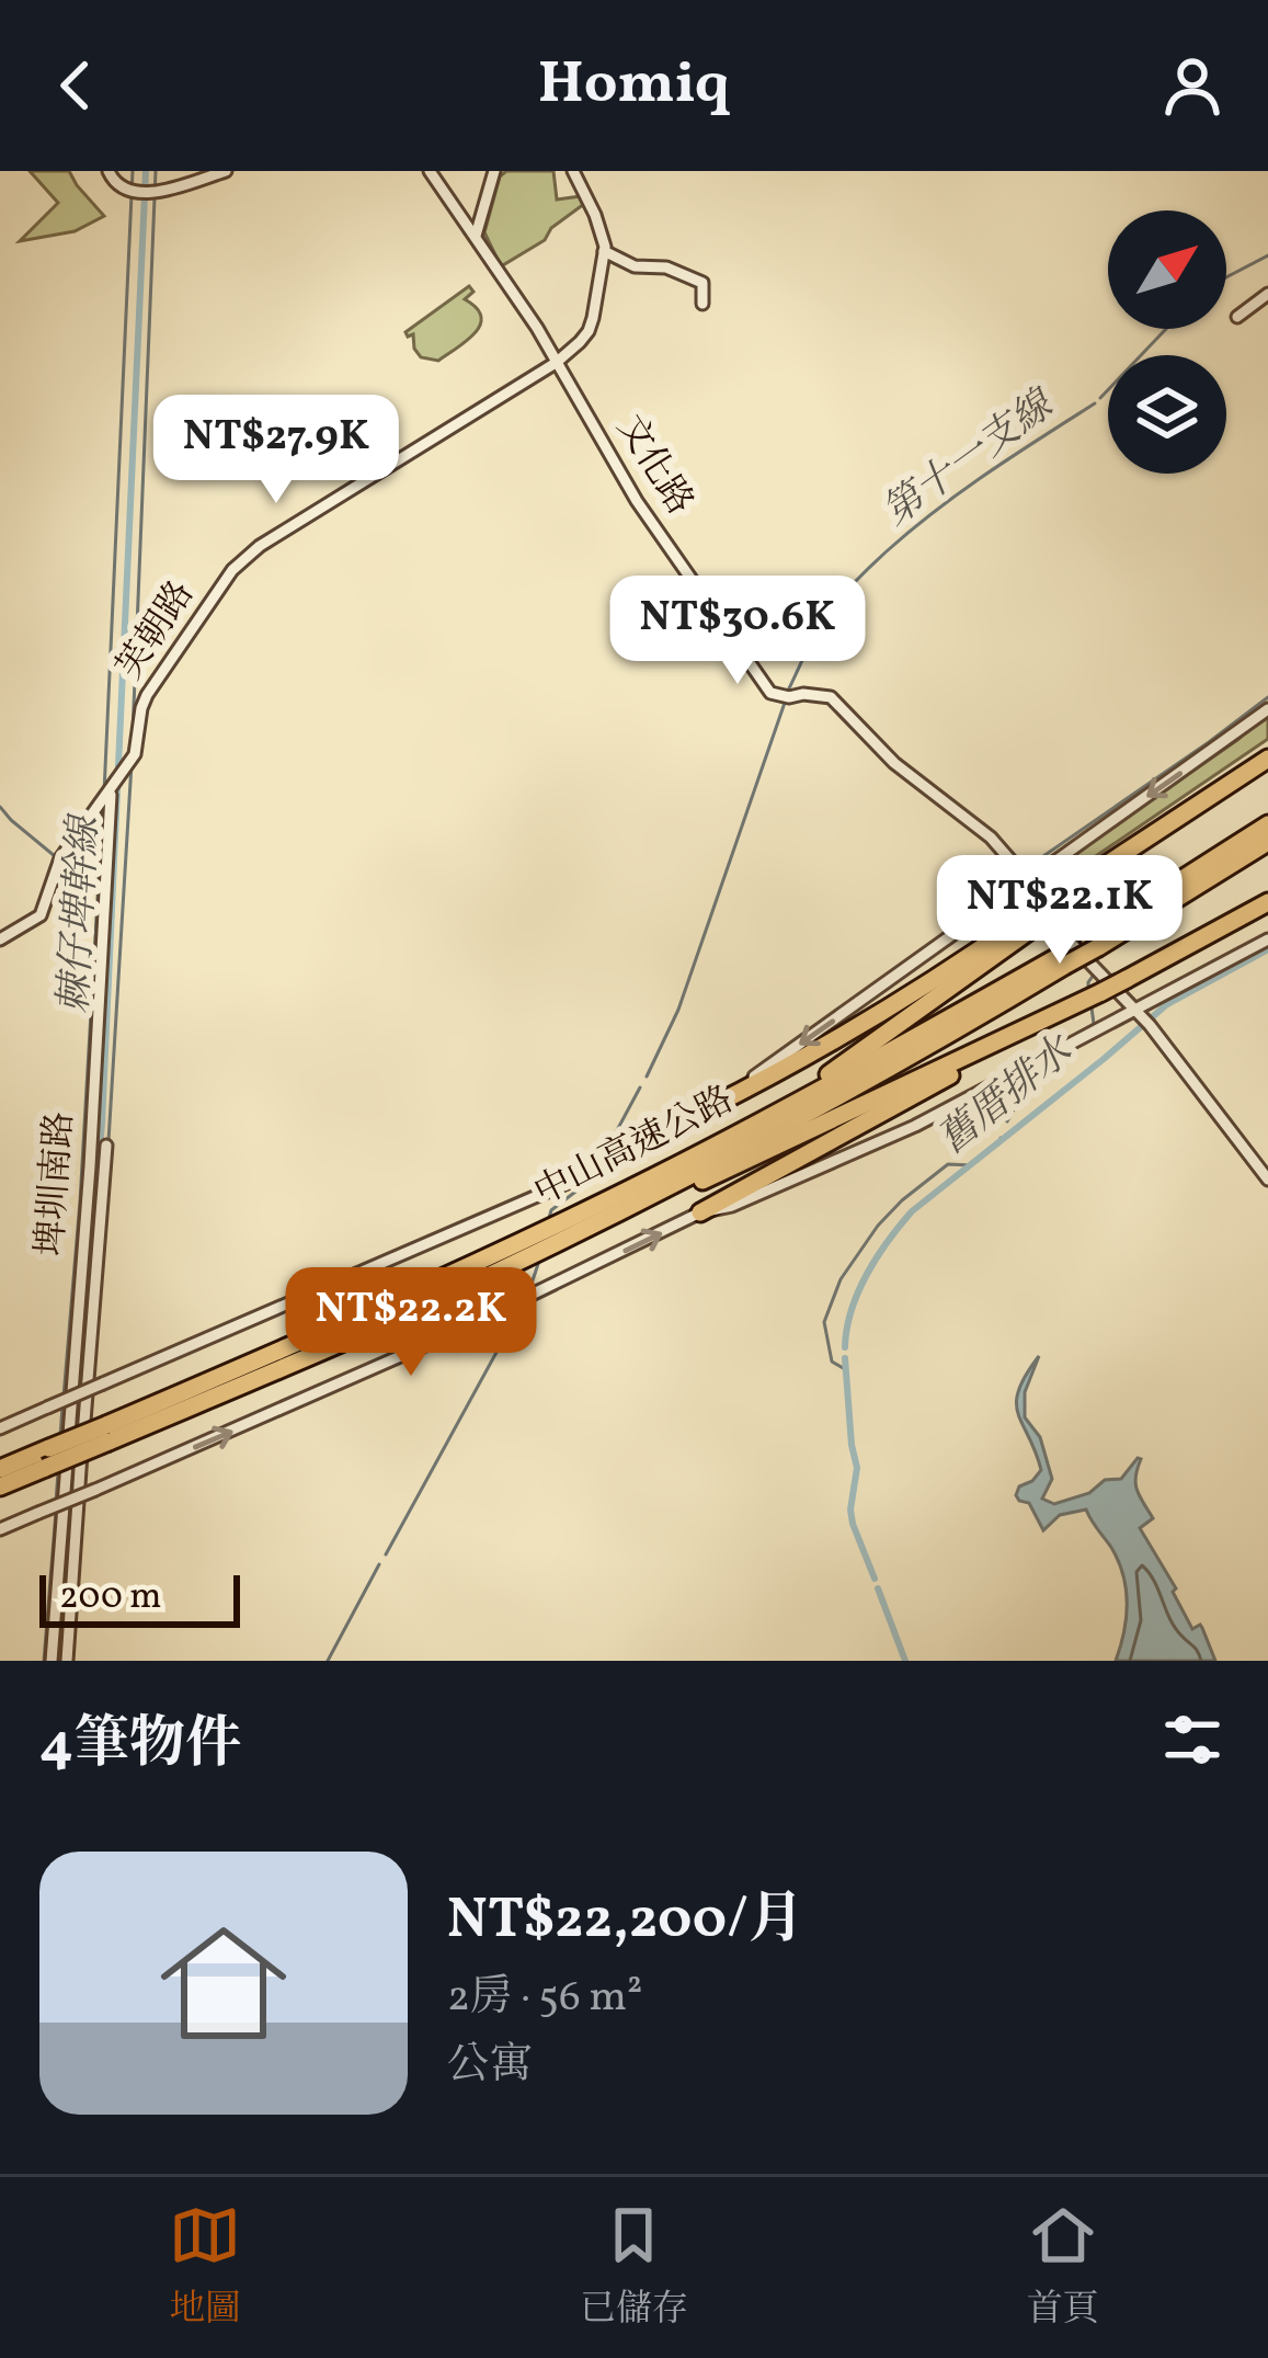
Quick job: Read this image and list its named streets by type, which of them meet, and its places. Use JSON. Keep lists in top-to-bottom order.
{
  "streets": {
    "highway": ["中山高速公路"],
    "street": ["文化路", "芙朝路", "埤圳南路"]
  },
  "crossings": [
    ["文化路", "芙朝路"],
    ["芙朝路", "埤圳南路"]
  ],
  "water": ["第十一支線", "棘仔埤幹線", "舊厝排水"],
  "scale_bar": "200 m",
  "north": "top right",
  "page": {
    "header": "Homiq",
    "price": [
      "NT$27.9K",
      "NT$30.6K",
      "NT$22.1K",
      "NT$22.2K"
    ],
    "scale": "200 m",
    "heading": "4筆物件",
    "list": [
      {
        "name": "NT$22,200/月",
        "note": "2房 · 56 m² · 公寓"
      }
    ],
    "tabs": ["地圖", "已儲存", "首頁"]
  }
}
